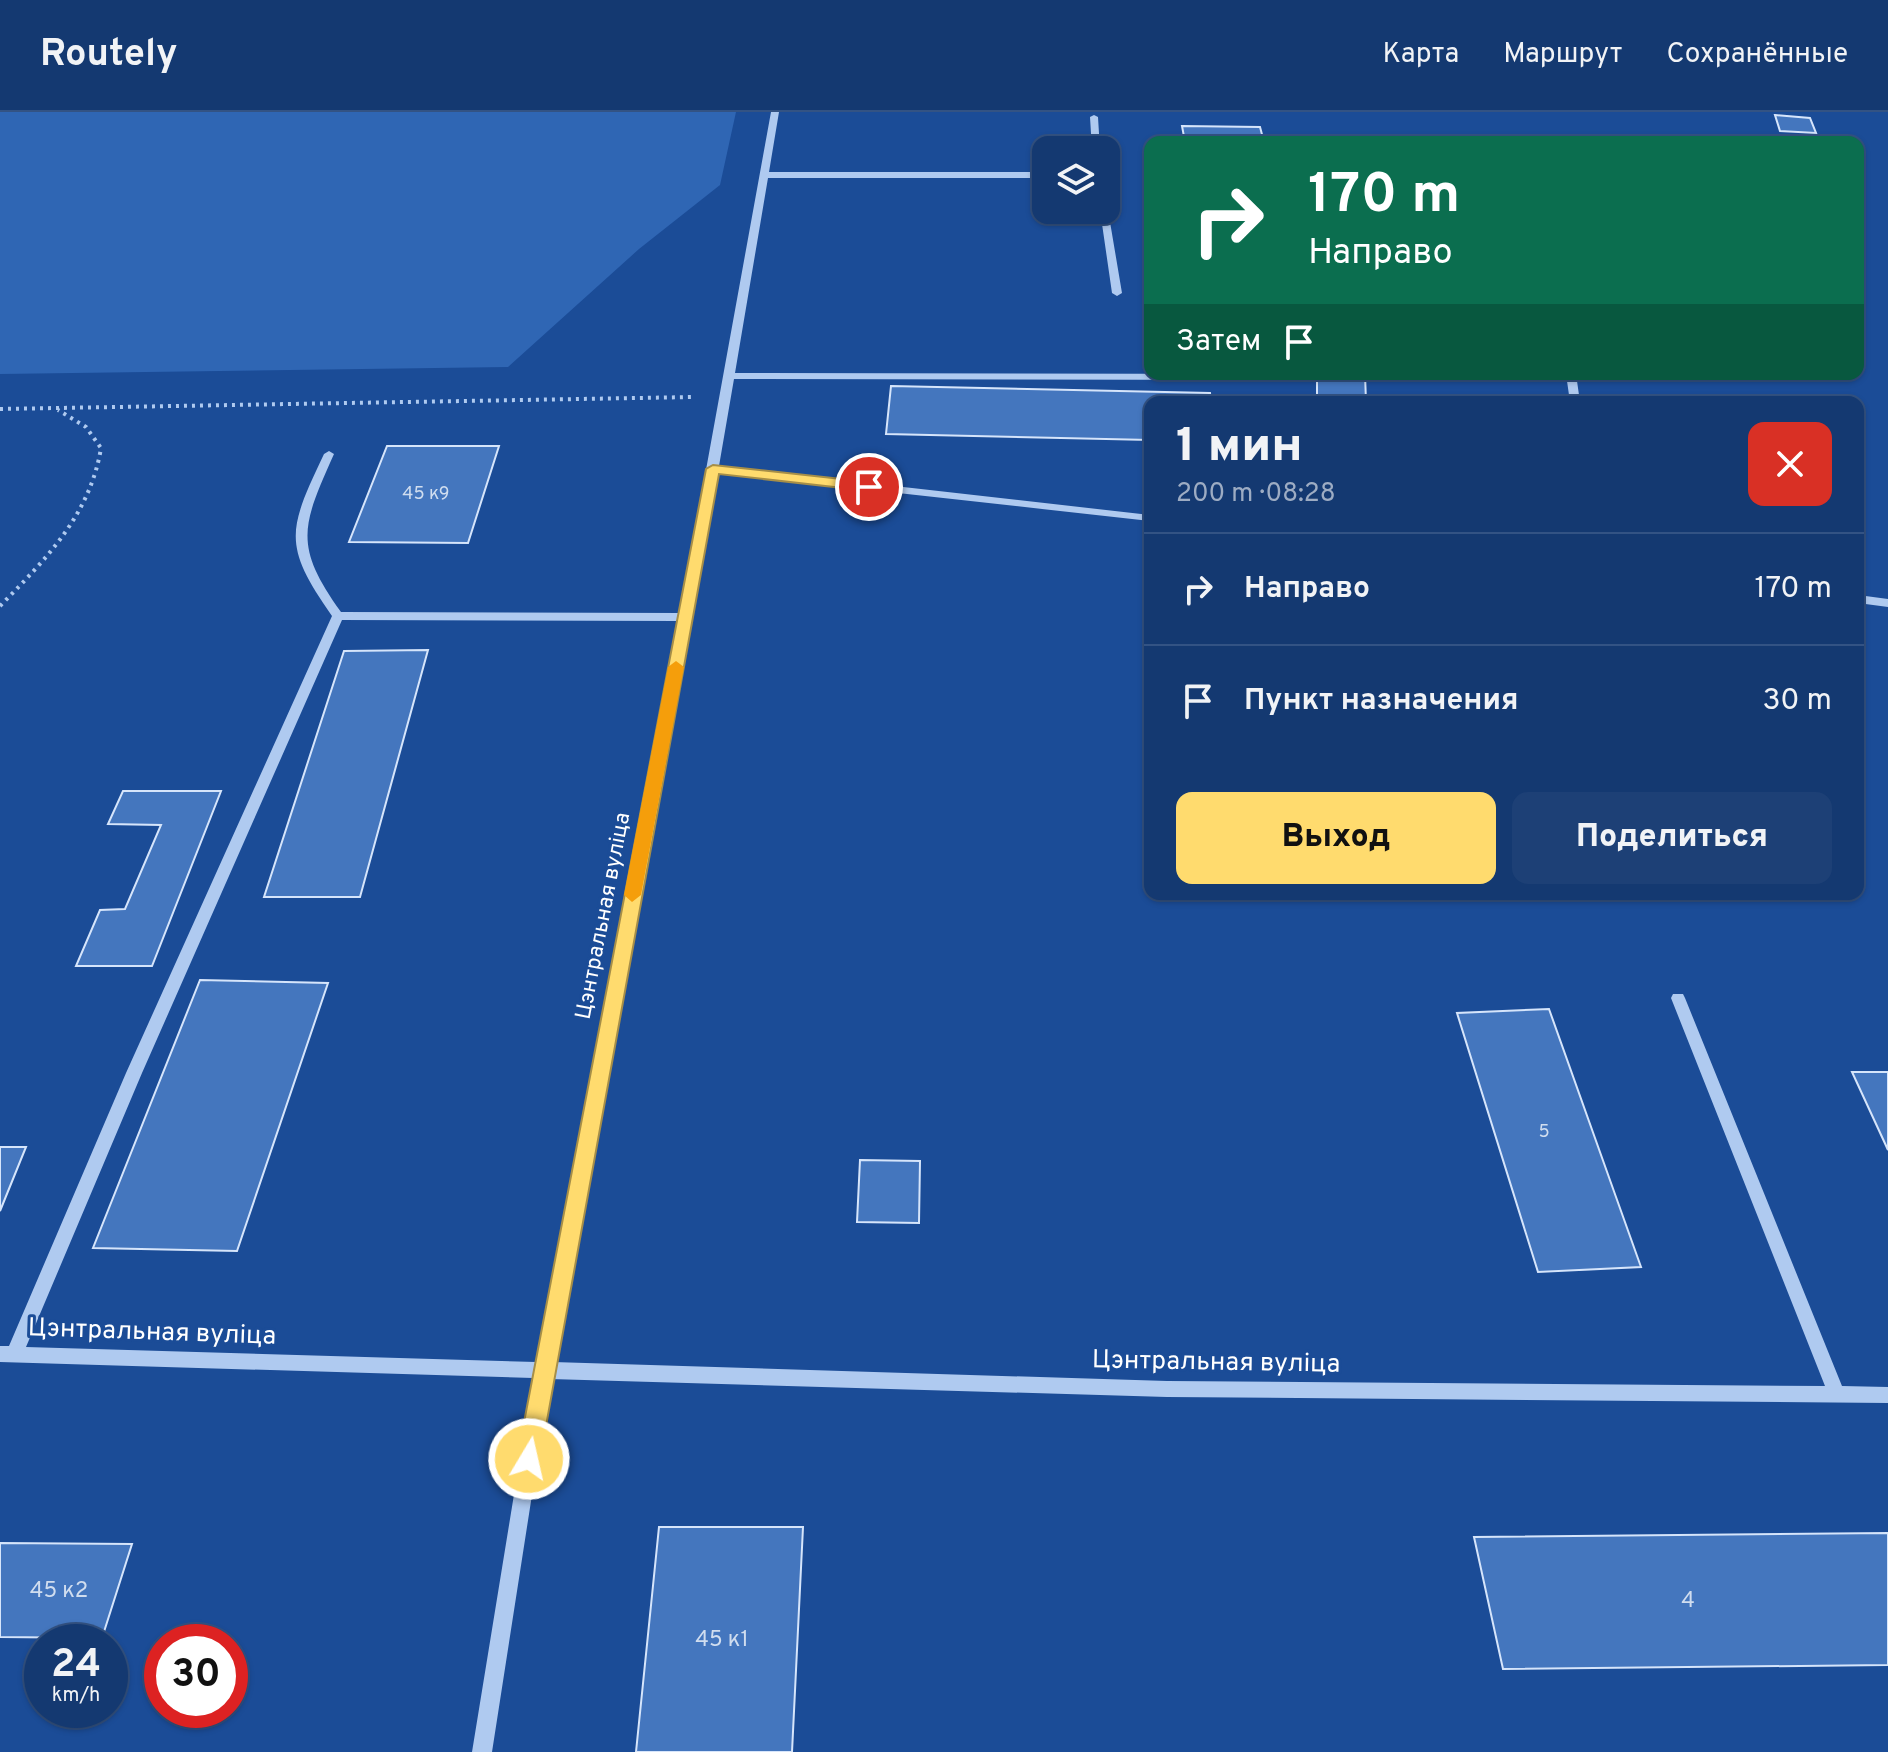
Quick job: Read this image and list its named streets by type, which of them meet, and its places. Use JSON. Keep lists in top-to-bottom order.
{
  "streets": {
    "street": ["Цэнтральная вуліца"]
  },
  "house_numbers": [
    "45 к9",
    "5",
    "45 к2",
    "4",
    "45 к1"
  ],
  "page": {
    "header": "Routely",
    "nav": ["Карта", "Маршрут", "Сохранённые"],
    "turn": ["170 m", "Направо"],
    "then": "Затем",
    "heading": ["1 мин", "200 m · 08:28"],
    "list": [
      {
        "name": "Направо",
        "value": "170 m"
      },
      {
        "name": "Пункт назначения",
        "value": "30 m"
      }
    ],
    "buttons": ["Выход", "Поделиться"],
    "speed": "24 km/h",
    "limit": "30"
  }
}
